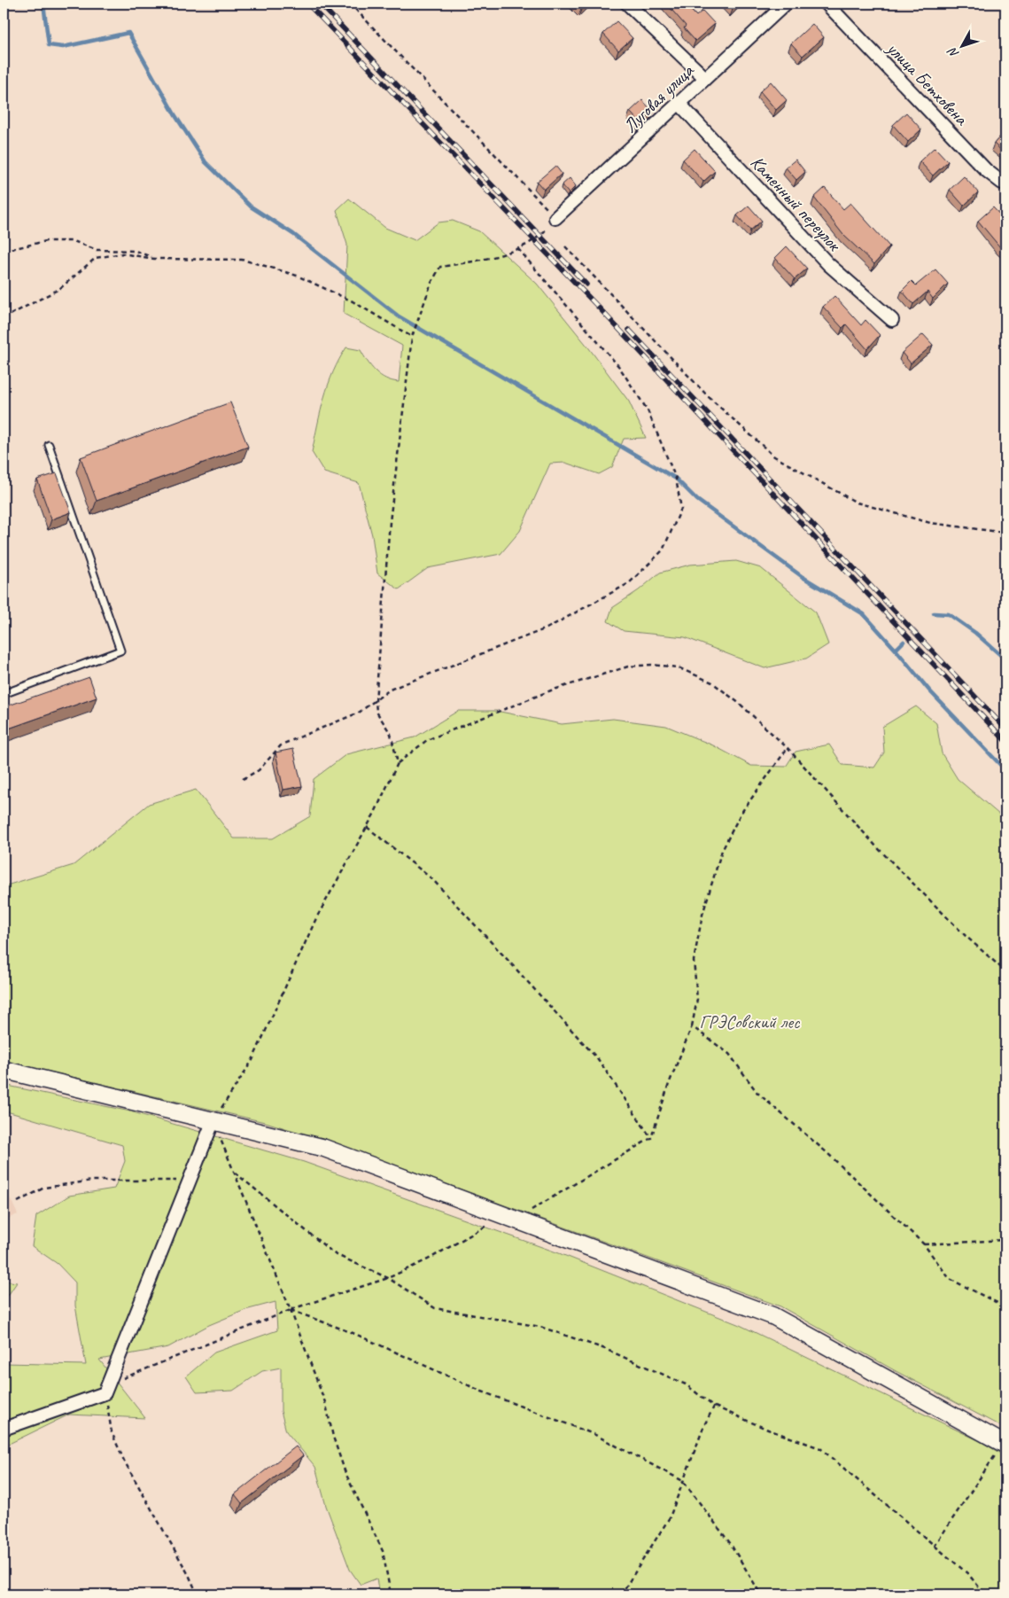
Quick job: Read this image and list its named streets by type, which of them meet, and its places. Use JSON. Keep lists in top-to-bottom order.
{
  "streets": {
    "street": ["улица Бетховена", "Луговая улица", "Каменный переулок"]
  },
  "crossings": [
    ["Луговая улица", "Каменный переулок"]
  ],
  "parks": ["ГРЭСовский лес"],
  "north": "bottom left"
}
